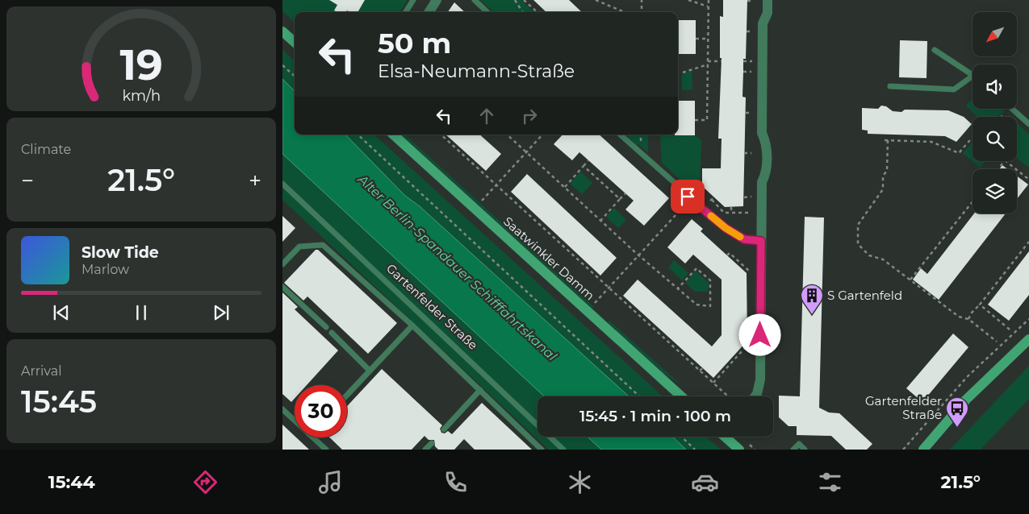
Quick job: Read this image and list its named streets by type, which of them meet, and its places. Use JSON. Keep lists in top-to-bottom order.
{
  "streets": {
    "main road": ["Saatwinkler Damm"],
    "lane": ["Gartenfelder Straße"]
  },
  "water": ["Alter Berlin-Spandauer Schifffahrtskanal"],
  "places": {
    "building": ["S Gartenfeld"],
    "bus stop": ["Gartenfelder Straße"]
  },
  "north": "bottom left",
  "page": {
    "turn": ["50 m", "Elsa-Neumann-Straße"],
    "tile": [
      "Climate",
      ["Arrival", "15:45"]
    ],
    "heat": ["−", "21.5°", "+"],
    "song": ["Slow Tide", "Marlow"],
    "limit": "30",
    "trip": "15:45 · 1 min · 100 m",
    "tabs": ["15:44", "21.5°"],
    "gauge": ["19", "km/h"]
  }
}
